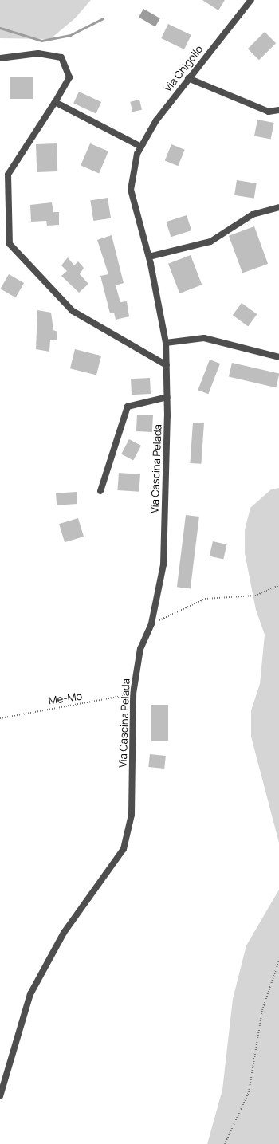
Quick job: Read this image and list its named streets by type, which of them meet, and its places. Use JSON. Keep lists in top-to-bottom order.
{
  "streets": {
    "street": ["Via Chigollo", "Via Cascina Pelada"],
    "path": ["Me-Mo"]
  },
  "crossings": [
    ["Via Chigollo", "Via Cascina Pelada"],
    ["Via Cascina Pelada", "Me-Mo"]
  ]
}
